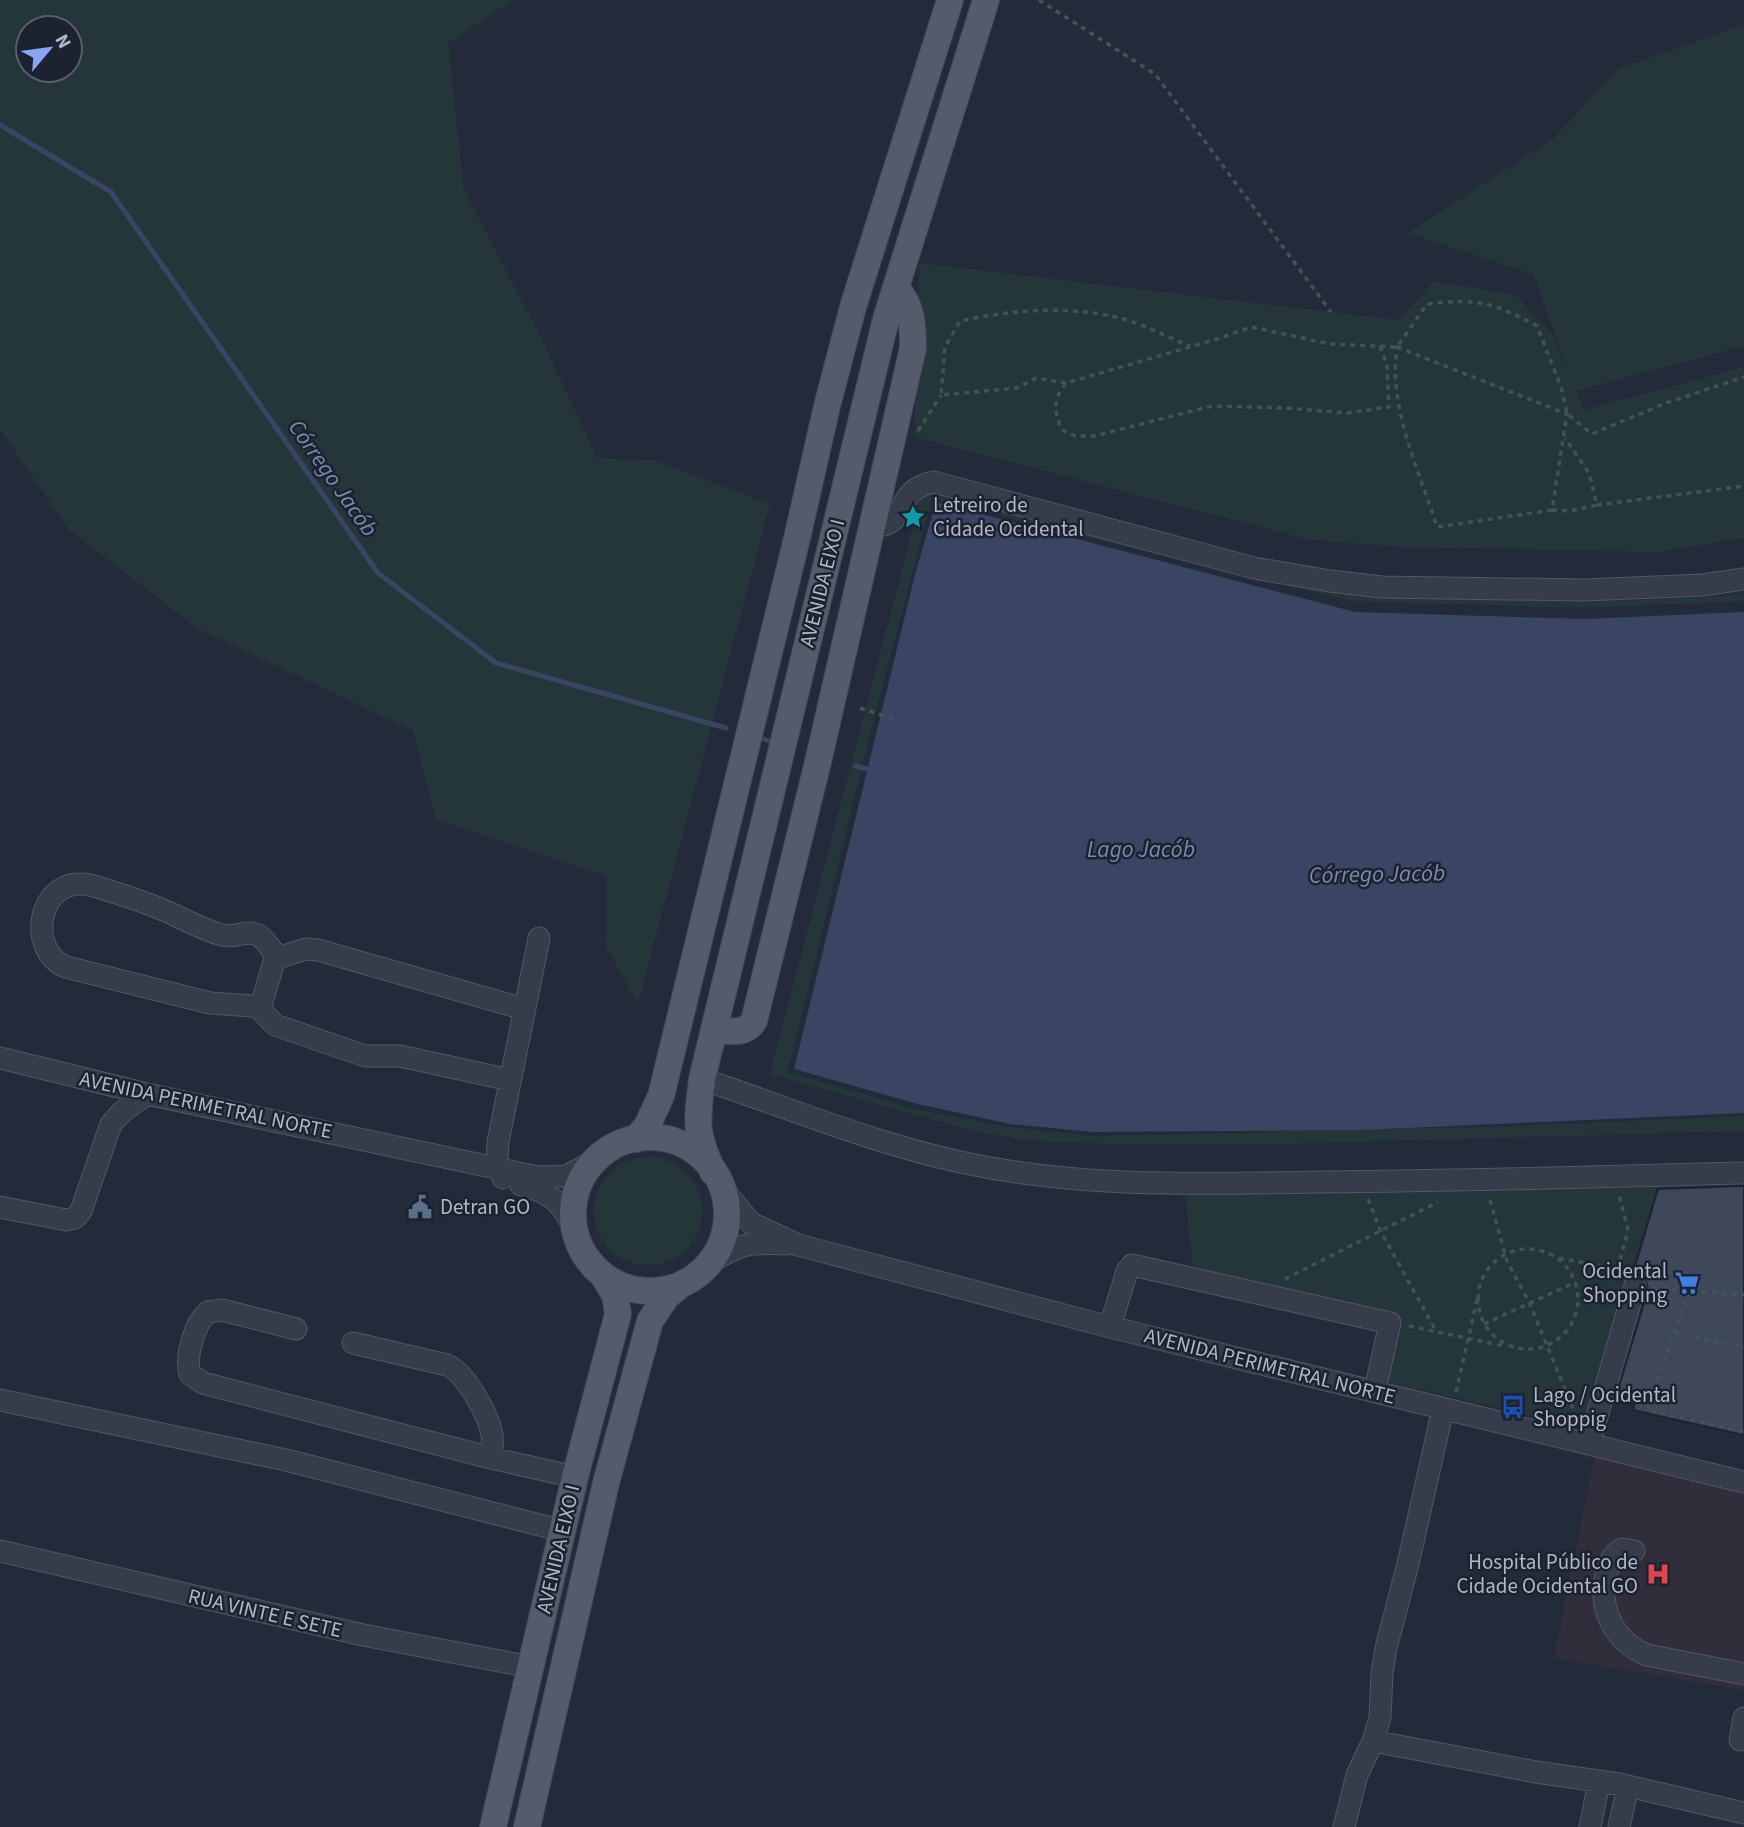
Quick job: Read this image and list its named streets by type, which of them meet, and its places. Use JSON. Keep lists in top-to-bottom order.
{
  "streets": {
    "main road": ["AVENIDA EIXO I"],
    "street": ["AVENIDA PERIMETRAL NORTE", "RUA VINTE E SETE"]
  },
  "crossings": [
    ["AVENIDA EIXO I", "AVENIDA PERIMETRAL NORTE"],
    ["AVENIDA EIXO I", "RUA VINTE E SETE"]
  ],
  "water": ["Córrego Jacób", "Lago Jacób"],
  "places": {
    "place": ["Letreiro de Cidade Ocidental"],
    "public building": ["Detran GO"],
    "supermarket": ["Ocidental Shopping"],
    "bus stop": ["Lago / Ocidental Shoppig"],
    "hospital": ["Hospital Público de Cidade Ocidental GO"]
  },
  "north": "top right"
}
